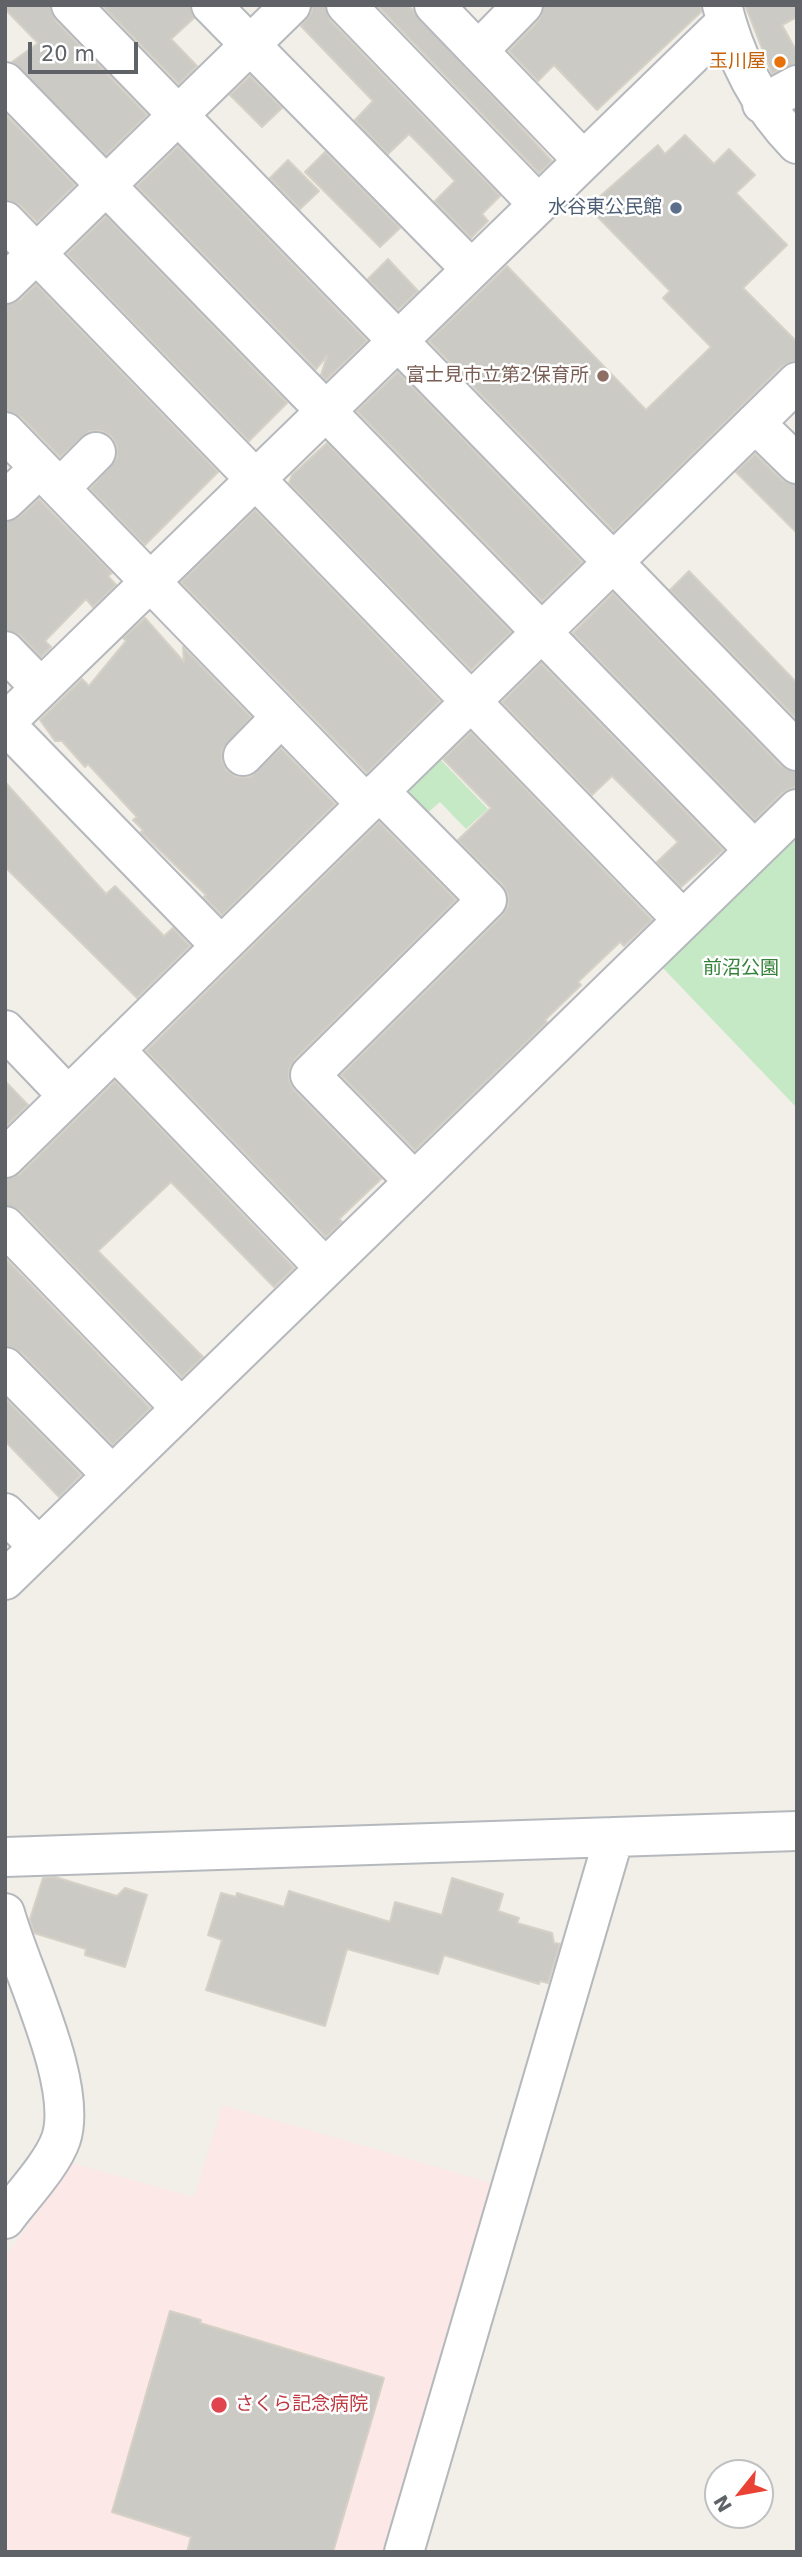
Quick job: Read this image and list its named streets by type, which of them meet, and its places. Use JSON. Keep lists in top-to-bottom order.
{
  "parks": ["前沼公園"],
  "places": [
    "玉川屋",
    "水谷東公民館",
    "富士見市立第2保育所",
    "さくら記念病院"
  ],
  "scale_bar": "20 m",
  "north": "bottom left"
}
